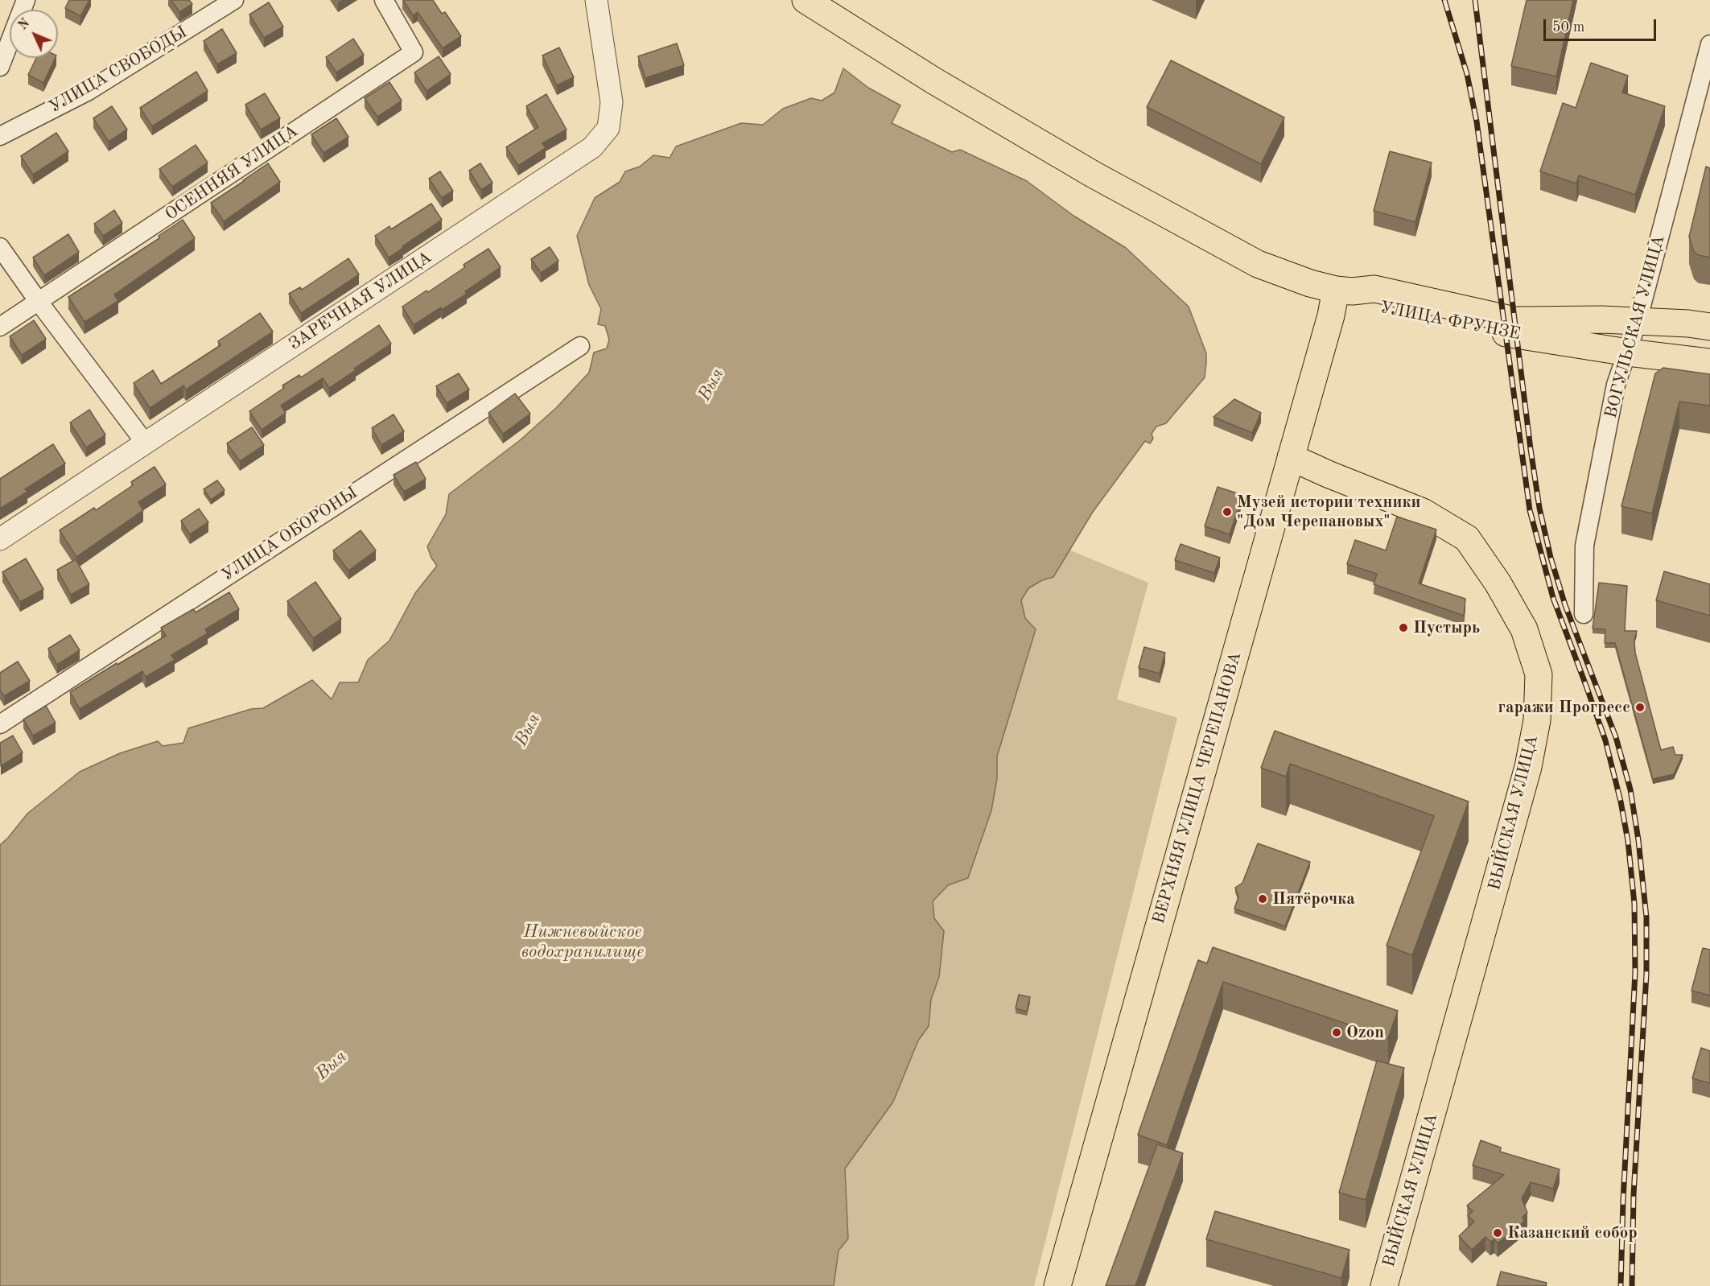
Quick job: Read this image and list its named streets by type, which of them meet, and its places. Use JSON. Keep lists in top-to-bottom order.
{
  "streets": {
    "main road": ["УЛИЦА ФРУНЗЕ", "ВЕРХНЯЯ УЛИЦА ЧЕРЕПАНОВА", "ВЫЙСКАЯ УЛИЦА"],
    "street": [
      "УЛИЦА СВОБОДЫ",
      "ОСЕННЯЯ УЛИЦА",
      "ЗАРЕЧНАЯ УЛИЦА",
      "ВОГУЛЬСКАЯ УЛИЦА",
      "УЛИЦА ОБОРОНЫ"
    ]
  },
  "crossings": [
    ["УЛИЦА ФРУНЗЕ", "ВОГУЛЬСКАЯ УЛИЦА"],
    ["УЛИЦА ФРУНЗЕ", "ВЕРХНЯЯ УЛИЦА ЧЕРЕПАНОВА"],
    ["ВЕРХНЯЯ УЛИЦА ЧЕРЕПАНОВА", "ВЫЙСКАЯ УЛИЦА"]
  ],
  "water": ["Выя", "Нижневыйское водохранилище"],
  "places": [
    "Музей истории техники \"Дом Черепановых\"",
    "Пустырь",
    "гаражи Прогресс",
    "Пятёрочка",
    "Ozon",
    "Казанский собор"
  ],
  "scale_bar": "50 m",
  "north": "top left"
}
